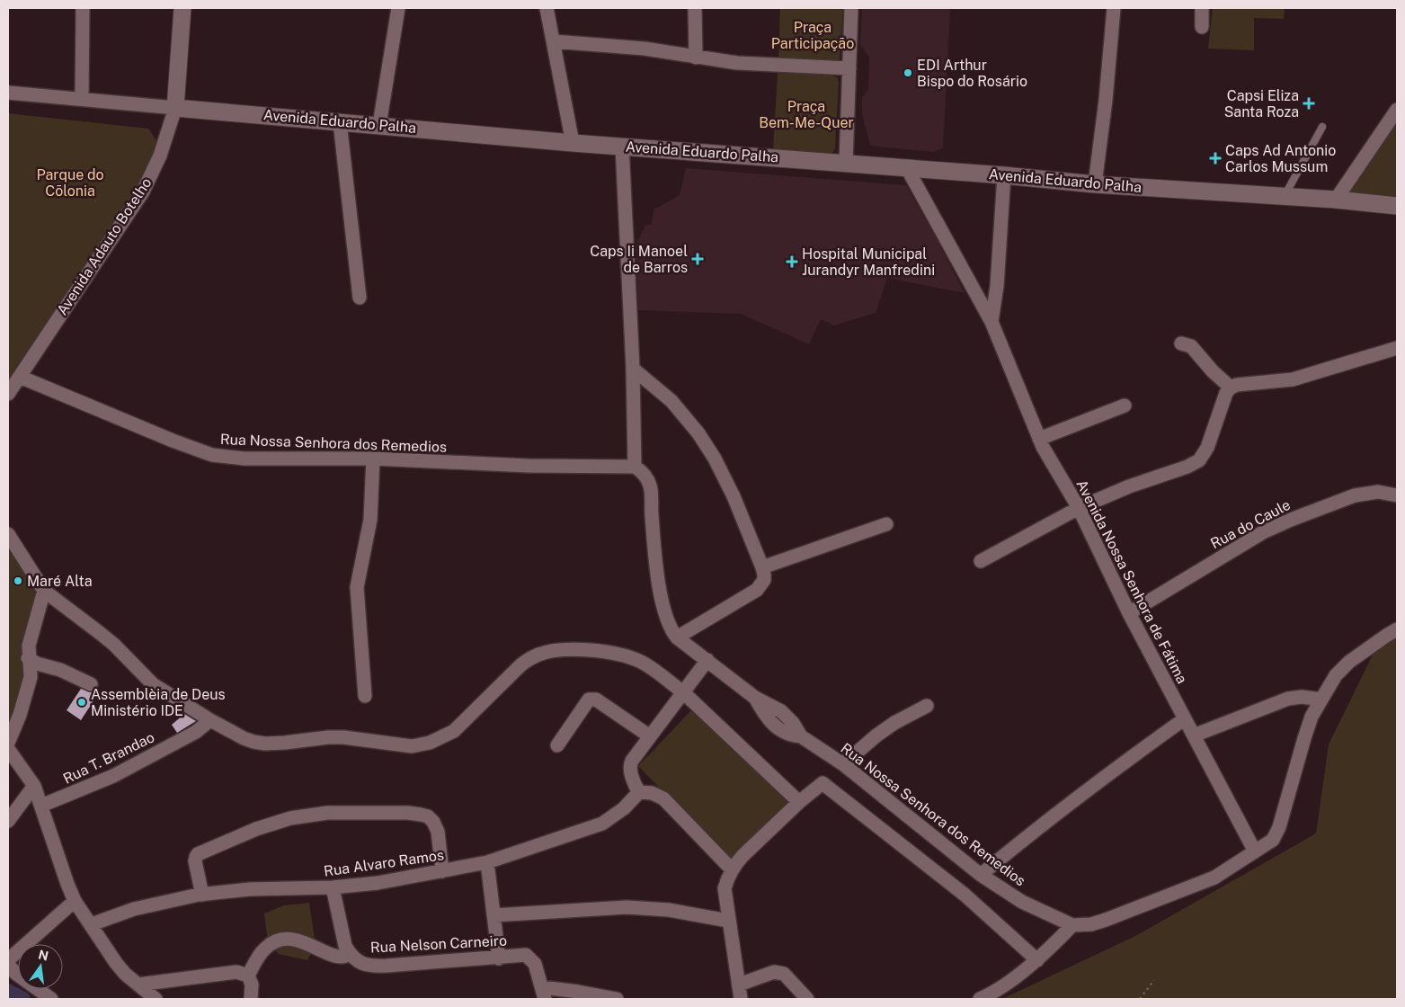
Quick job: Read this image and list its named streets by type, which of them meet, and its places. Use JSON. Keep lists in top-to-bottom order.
{
  "streets": {
    "street": [
      "Avenida Eduardo Palha",
      "Avenida Adauto Botelho",
      "Rua Nossa Senhora dos Remedios",
      "Rua do Caule",
      "Avenida Nossa Senhora de Fátima",
      "Rua T. Brandao",
      "Rua Alvaro Ramos",
      "Rua Nelson Carneiro"
    ]
  },
  "crossings": [
    ["Avenida Eduardo Palha", "Avenida Adauto Botelho"],
    ["Avenida Eduardo Palha", "Avenida Nossa Senhora de Fátima"],
    ["Avenida Adauto Botelho", "Rua Nossa Senhora dos Remedios"],
    ["Rua do Caule", "Avenida Nossa Senhora de Fátima"],
    ["Rua Alvaro Ramos", "Rua Nelson Carneiro"]
  ],
  "parks": ["Praça Participação", "Praça Bem-Me-Quer", "Parque do Cõlonia"],
  "places": {
    "other": ["EDI Arthur Bispo do Rosário", "Maré Alta", "Assemblèia de Deus Ministério IDE"],
    "health": [
      "Capsi Eliza Santa Roza",
      "Caps Ad Antonio Carlos Mussum",
      "Caps Ii Manoel de Barros",
      "Hospital Municipal Jurandyr Manfredini"
    ]
  },
  "north": "top"
}
